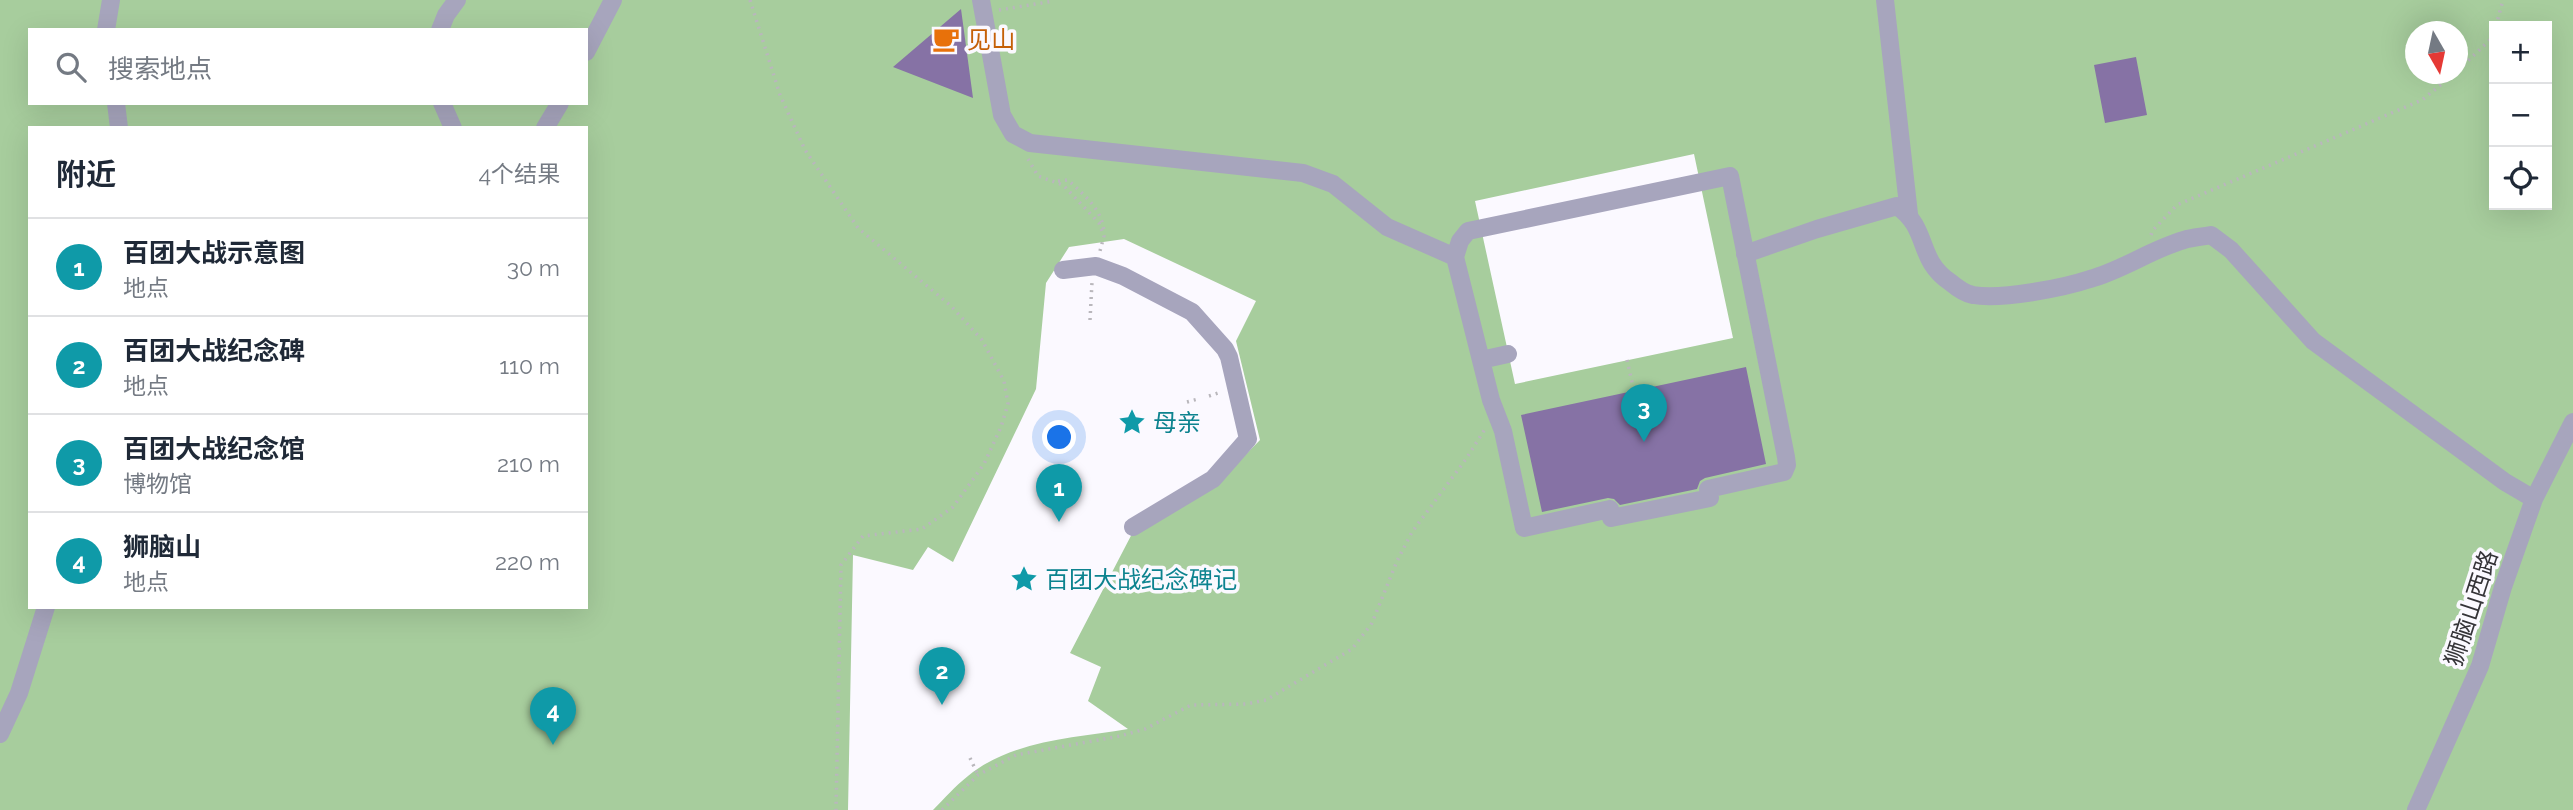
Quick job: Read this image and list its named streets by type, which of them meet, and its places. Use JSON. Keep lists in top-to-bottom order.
{
  "streets": {
    "street": ["狮脑山西路"]
  },
  "places": {
    "cafe": ["见山"],
    "place": ["母亲", "百团大战纪念碑记"]
  },
  "north": "bottom",
  "page": {
    "map_buttons": ["+", "−"],
    "search": "搜索地点",
    "heading": ["附近", "4个结果"],
    "list": [
      {
        "mark": "1",
        "name": "百团大战示意图",
        "note": "地点",
        "value": "30 m"
      },
      {
        "mark": "2",
        "name": "百团大战纪念碑",
        "note": "地点",
        "value": "110 m"
      },
      {
        "mark": "3",
        "name": "百团大战纪念馆",
        "note": "博物馆",
        "value": "210 m"
      },
      {
        "mark": "4",
        "name": "狮脑山",
        "note": "地点",
        "value": "220 m"
      }
    ],
    "pins": [
      "3",
      "1",
      "2",
      "4"
    ]
  }
}
